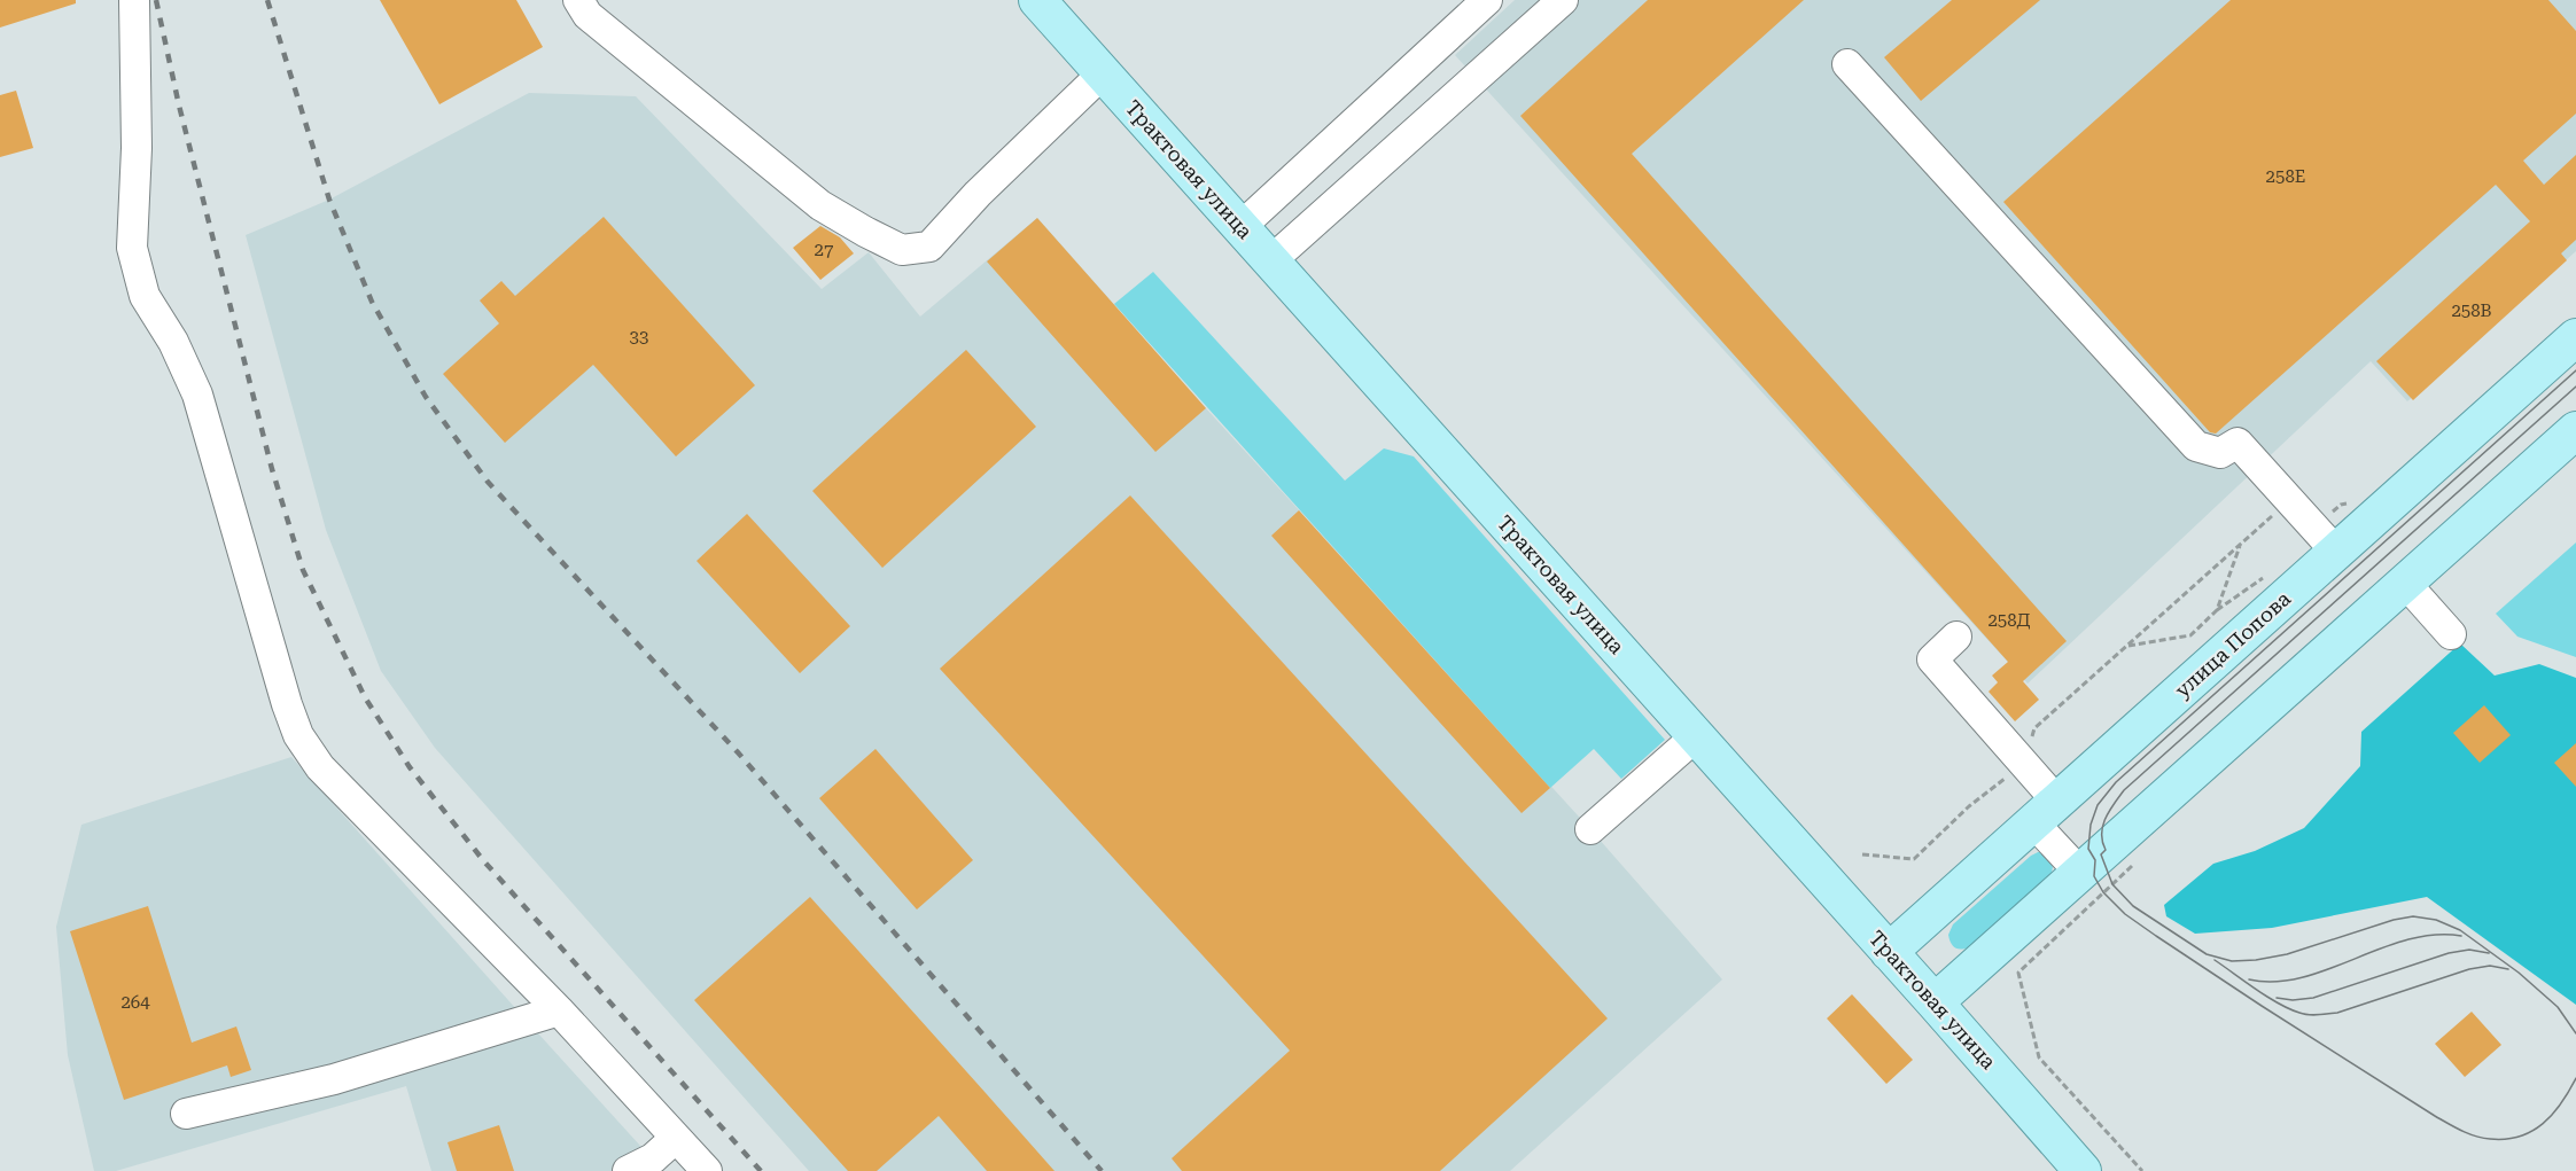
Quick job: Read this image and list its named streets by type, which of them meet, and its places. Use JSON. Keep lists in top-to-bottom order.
{
  "streets": {
    "main road": ["Трактовая улица", "улица Попова"]
  },
  "crossings": [
    ["Трактовая улица", "улица Попова"]
  ],
  "house_numbers": [
    "258Е",
    "27",
    "258В",
    "33",
    "258Д",
    "264"
  ]
}
